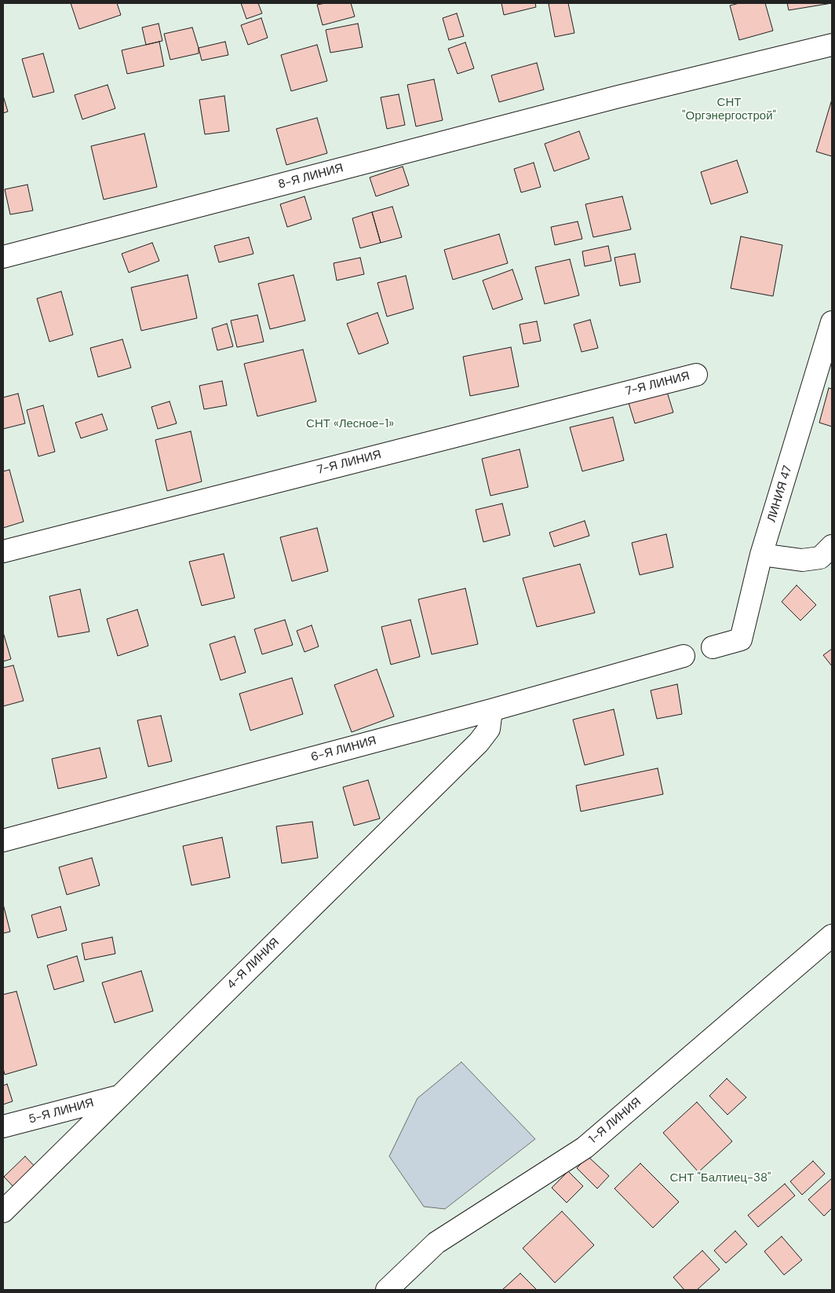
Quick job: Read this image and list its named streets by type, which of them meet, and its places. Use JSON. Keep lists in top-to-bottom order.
{
  "streets": {
    "street": [
      "8-Я ЛИНИЯ",
      "7-Я ЛИНИЯ",
      "ЛИНИЯ 47",
      "6-Я ЛИНИЯ",
      "4-Я ЛИНИЯ",
      "5-Я ЛИНИЯ",
      "1-Я ЛИНИЯ"
    ]
  },
  "crossings": [
    ["6-Я ЛИНИЯ", "4-Я ЛИНИЯ"],
    ["4-Я ЛИНИЯ", "5-Я ЛИНИЯ"]
  ],
  "parks": ["СНТ \"Оргэнергострой\"", "СНТ «Лесное-1»", "СНТ \"Балтиец-38\""]
}
